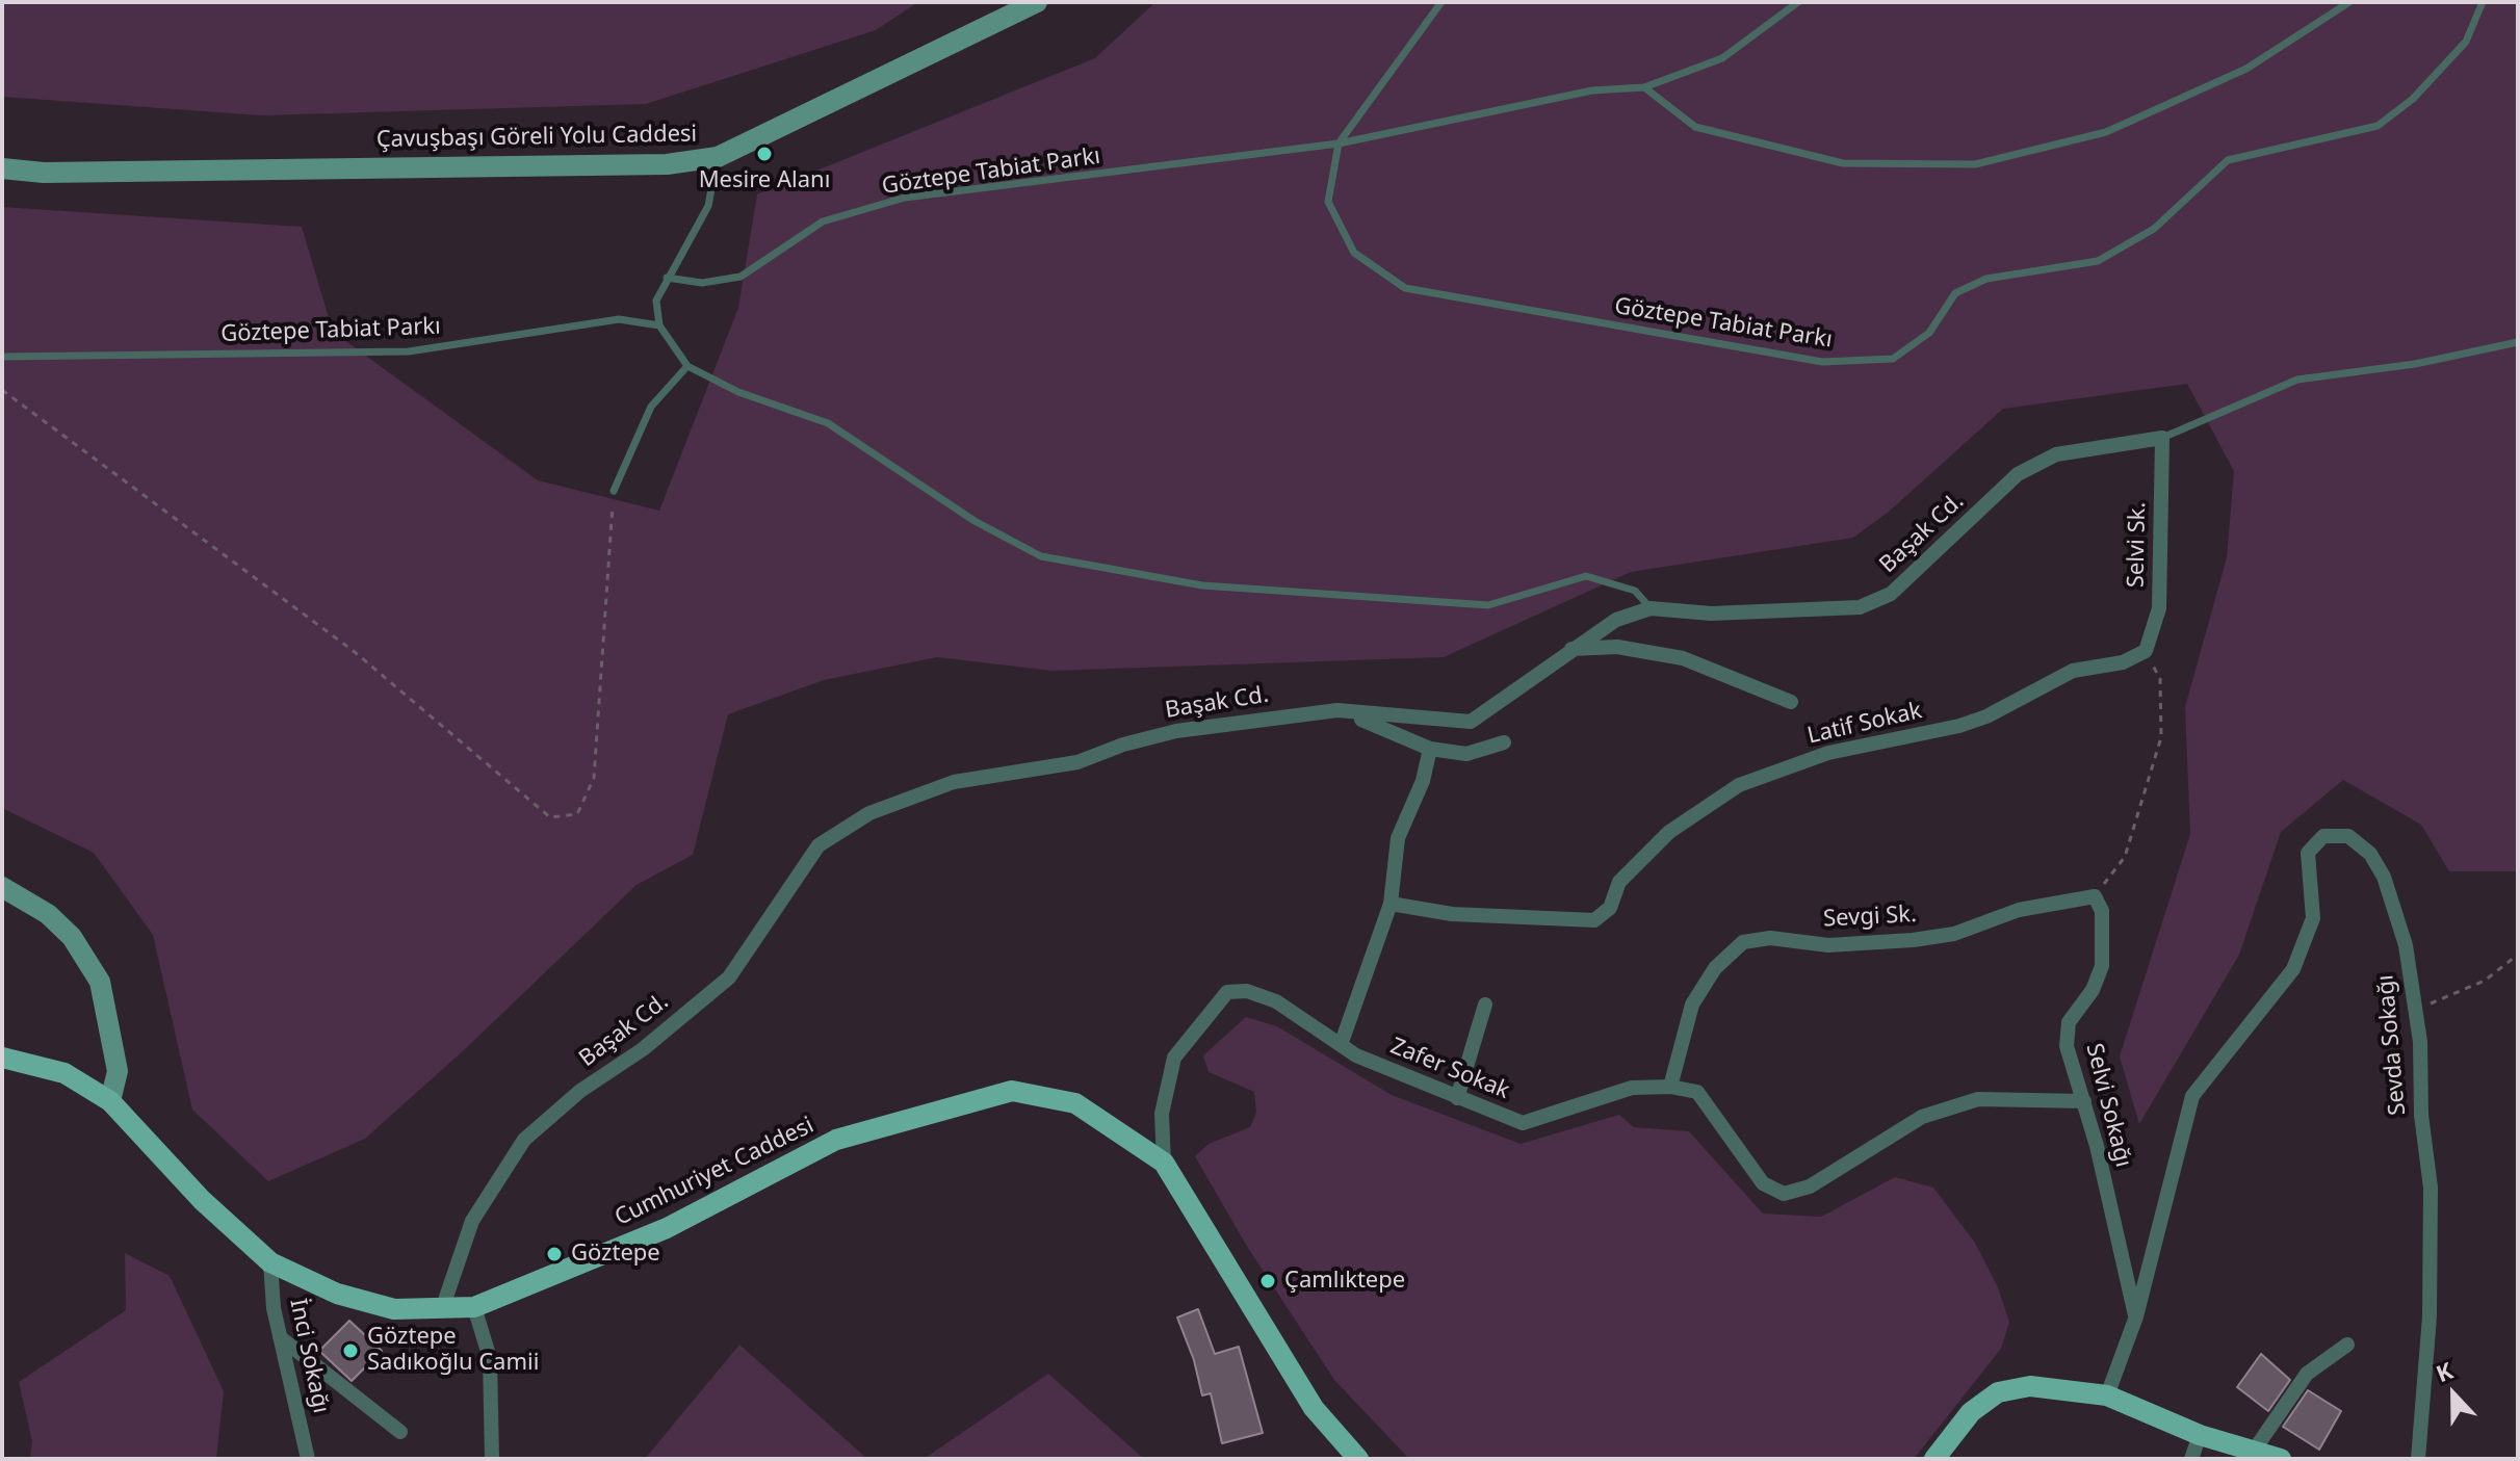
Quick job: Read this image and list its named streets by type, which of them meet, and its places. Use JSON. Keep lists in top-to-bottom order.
{
  "streets": {
    "main road": ["Çavuşbaşı Göreli Yolu Caddesi", "Cumhuriyet Caddesi"],
    "street": [
      "Başak Cd.",
      "Selvi Sk.",
      "Latif Sokak",
      "Sevgi Sk.",
      "Sevda Sokağı",
      "Zafer Sokak",
      "Selvi Sokağı",
      "İnci Sokağı"
    ],
    "lane": ["Göztepe Tabiat Parkı"]
  },
  "crossings": [
    ["Başak Cd.", "Selvi Sk."],
    ["Başak Cd.", "Cumhuriyet Caddesi"],
    ["Selvi Sk.", "Latif Sokak"],
    ["Sevgi Sk.", "Zafer Sokak"],
    ["Sevgi Sk.", "Selvi Sokağı"],
    ["Sevda Sokağı", "Selvi Sokağı"],
    ["Zafer Sokak", "Selvi Sokağı"],
    ["Zafer Sokak", "Cumhuriyet Caddesi"],
    ["Cumhuriyet Caddesi", "İnci Sokağı"]
  ],
  "places": [
    "Mesire Alanı",
    "Göztepe",
    "Çamlıktepe",
    "Göztepe Sadıkoğlu Camii"
  ],
  "north": "top"
}
